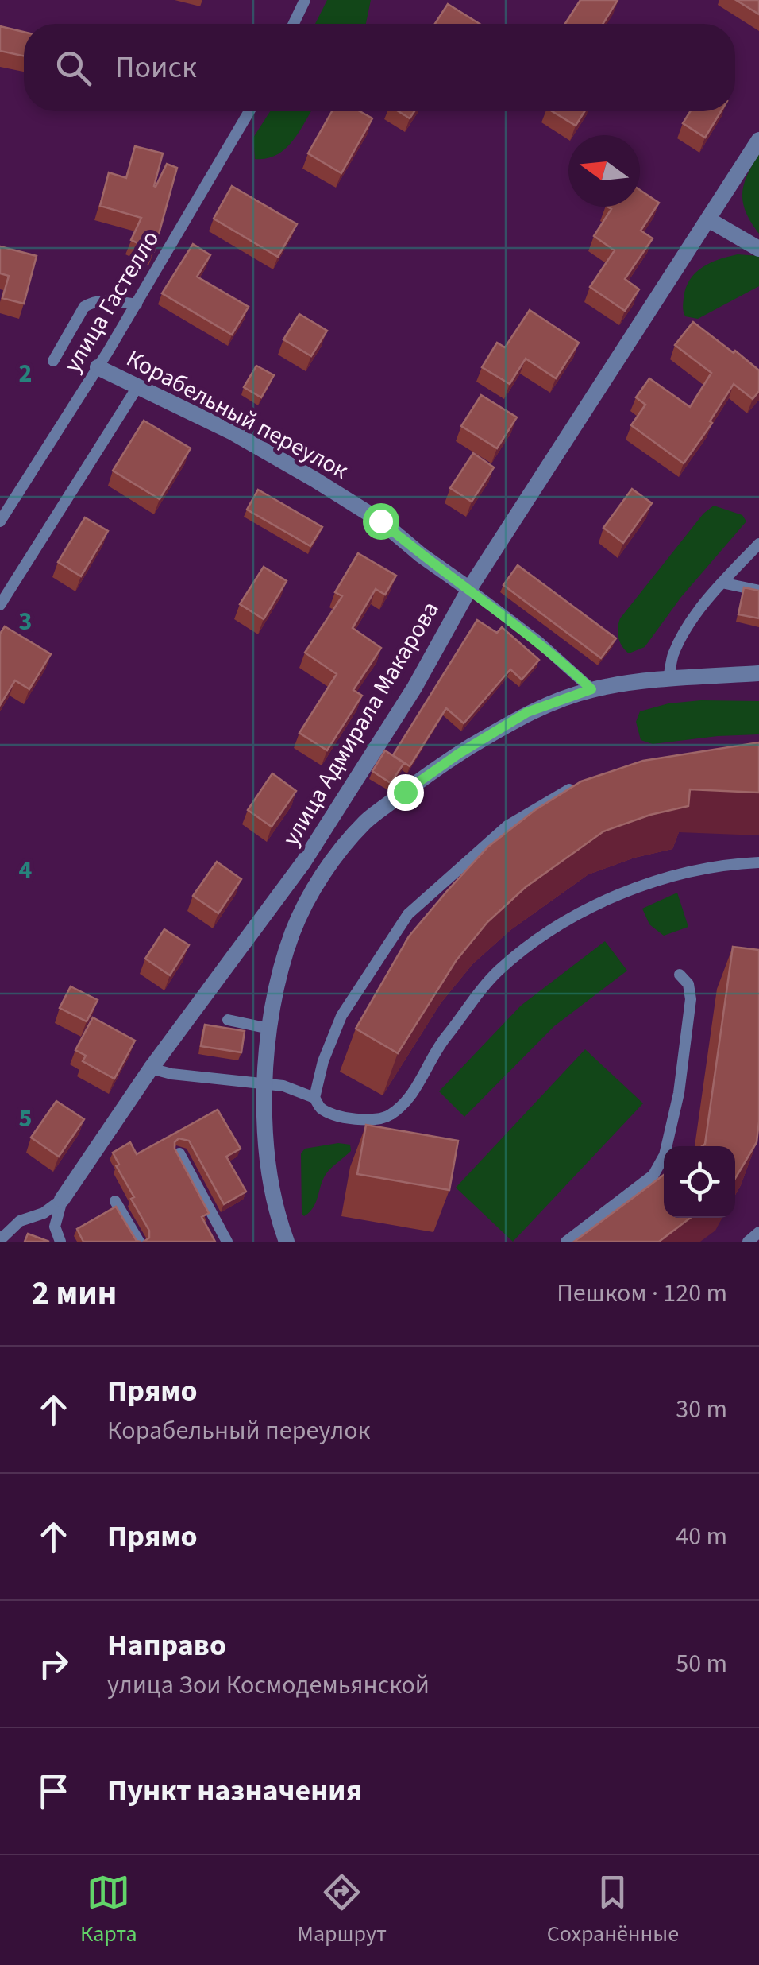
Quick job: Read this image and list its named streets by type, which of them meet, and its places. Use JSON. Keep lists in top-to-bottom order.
{
  "streets": {
    "street": ["Корабельный переулок", "улица Адмирала Макарова"],
    "lane": ["улица Гастелло"]
  },
  "crossings": [
    ["улица Гастелло", "Корабельный переулок"],
    ["Корабельный переулок", "улица Адмирала Макарова"]
  ],
  "north": "left",
  "page": {
    "search": "Поиск",
    "heading": ["2 мин", "Пешком · 120 m"],
    "list": [
      ["Прямо", "Корабельный переулок", "30 m"],
      ["Прямо", "40 m"],
      ["Направо", "улица Зои Космодемьянской", "50 m"],
      "Пункт назначения"
    ],
    "nav": ["Карта", "Маршрут", "Сохранённые"]
  },
  "grid": {
    "rows": [
      "2",
      "3",
      "4",
      "5"
    ]
  }
}
